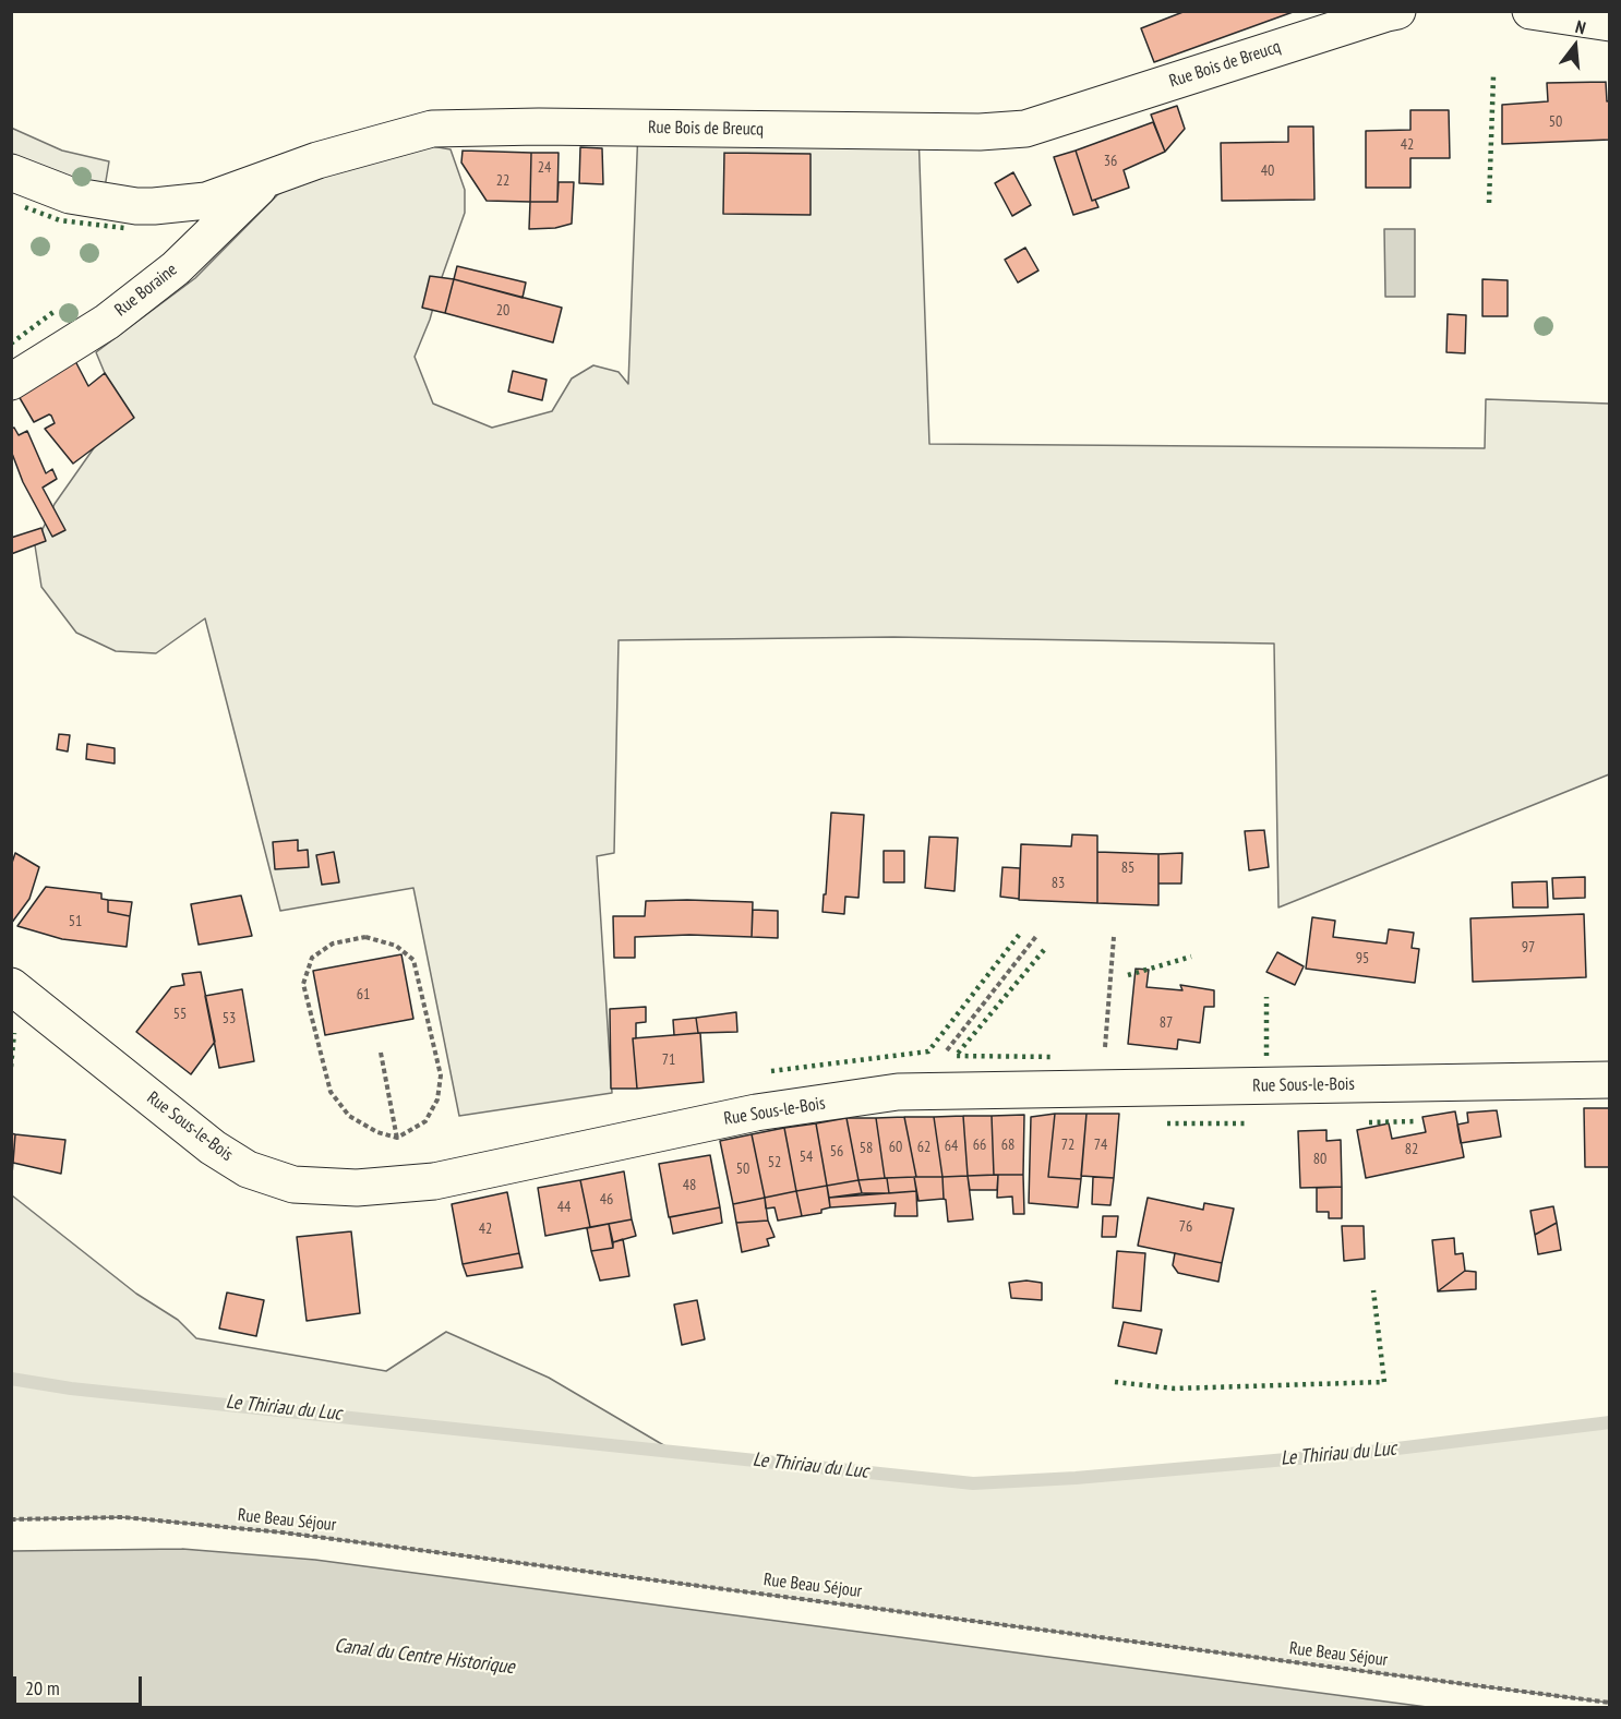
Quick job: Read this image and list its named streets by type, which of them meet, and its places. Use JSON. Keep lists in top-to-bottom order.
{
  "streets": {
    "street": ["Rue Bois de Breucq", "Rue Boraine", "Rue Sous-le-Bois"],
    "path": ["Rue Beau Séjour"]
  },
  "crossings": [
    ["Rue Bois de Breucq", "Rue Boraine"]
  ],
  "water": ["Le Thiriau du Luc", "Canal du Centre Historique"],
  "house_numbers": [
    "50",
    "42",
    "36",
    "24",
    "40",
    "22",
    "20",
    "85",
    "83",
    "51",
    "97",
    "95",
    "61",
    "55",
    "53",
    "87",
    "71",
    "66",
    "68",
    "72",
    "74",
    "64",
    "60",
    "62",
    "58",
    "82",
    "56",
    "54",
    "80",
    "52",
    "50",
    "48",
    "46",
    "44",
    "76",
    "42"
  ],
  "scale_bar": "20 m",
  "north": "top"
}
